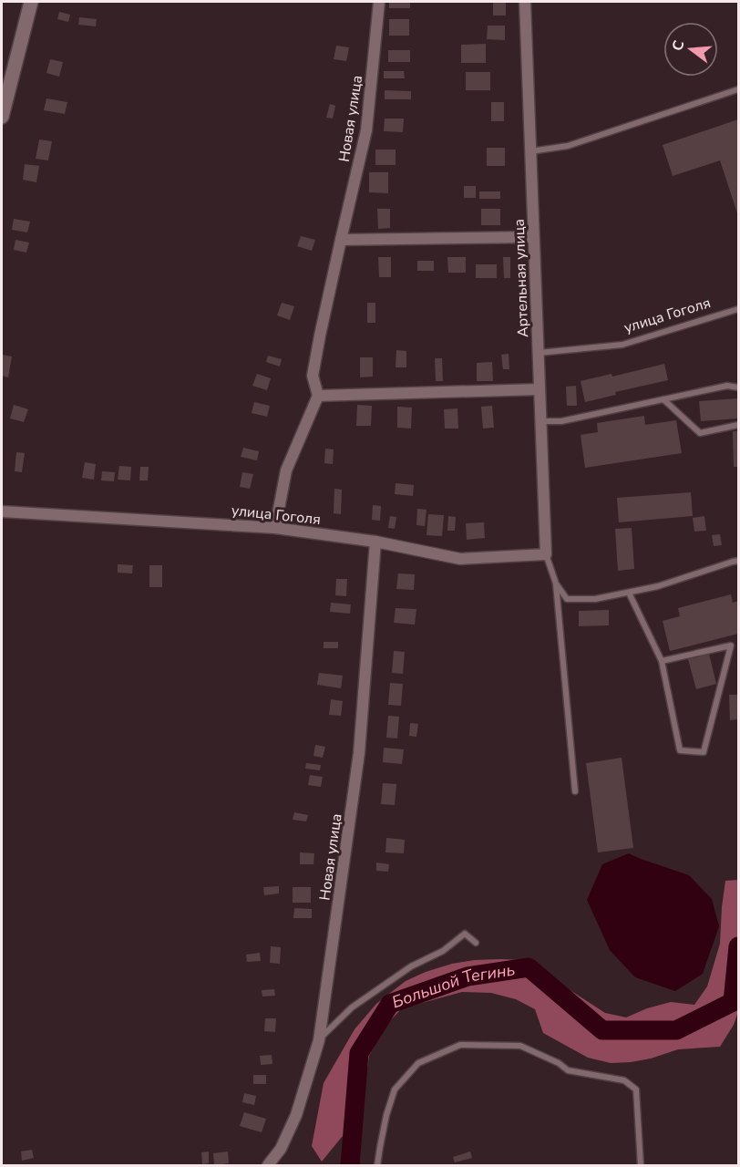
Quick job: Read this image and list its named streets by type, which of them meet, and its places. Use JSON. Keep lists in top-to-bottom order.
{
  "streets": {
    "street": ["Новая улица", "Артельная улица", "улица Гоголя"]
  },
  "crossings": [
    ["Новая улица", "улица Гоголя"],
    ["Артельная улица", "улица Гоголя"]
  ],
  "water": ["Большой Тегинь"],
  "north": "left"
}
